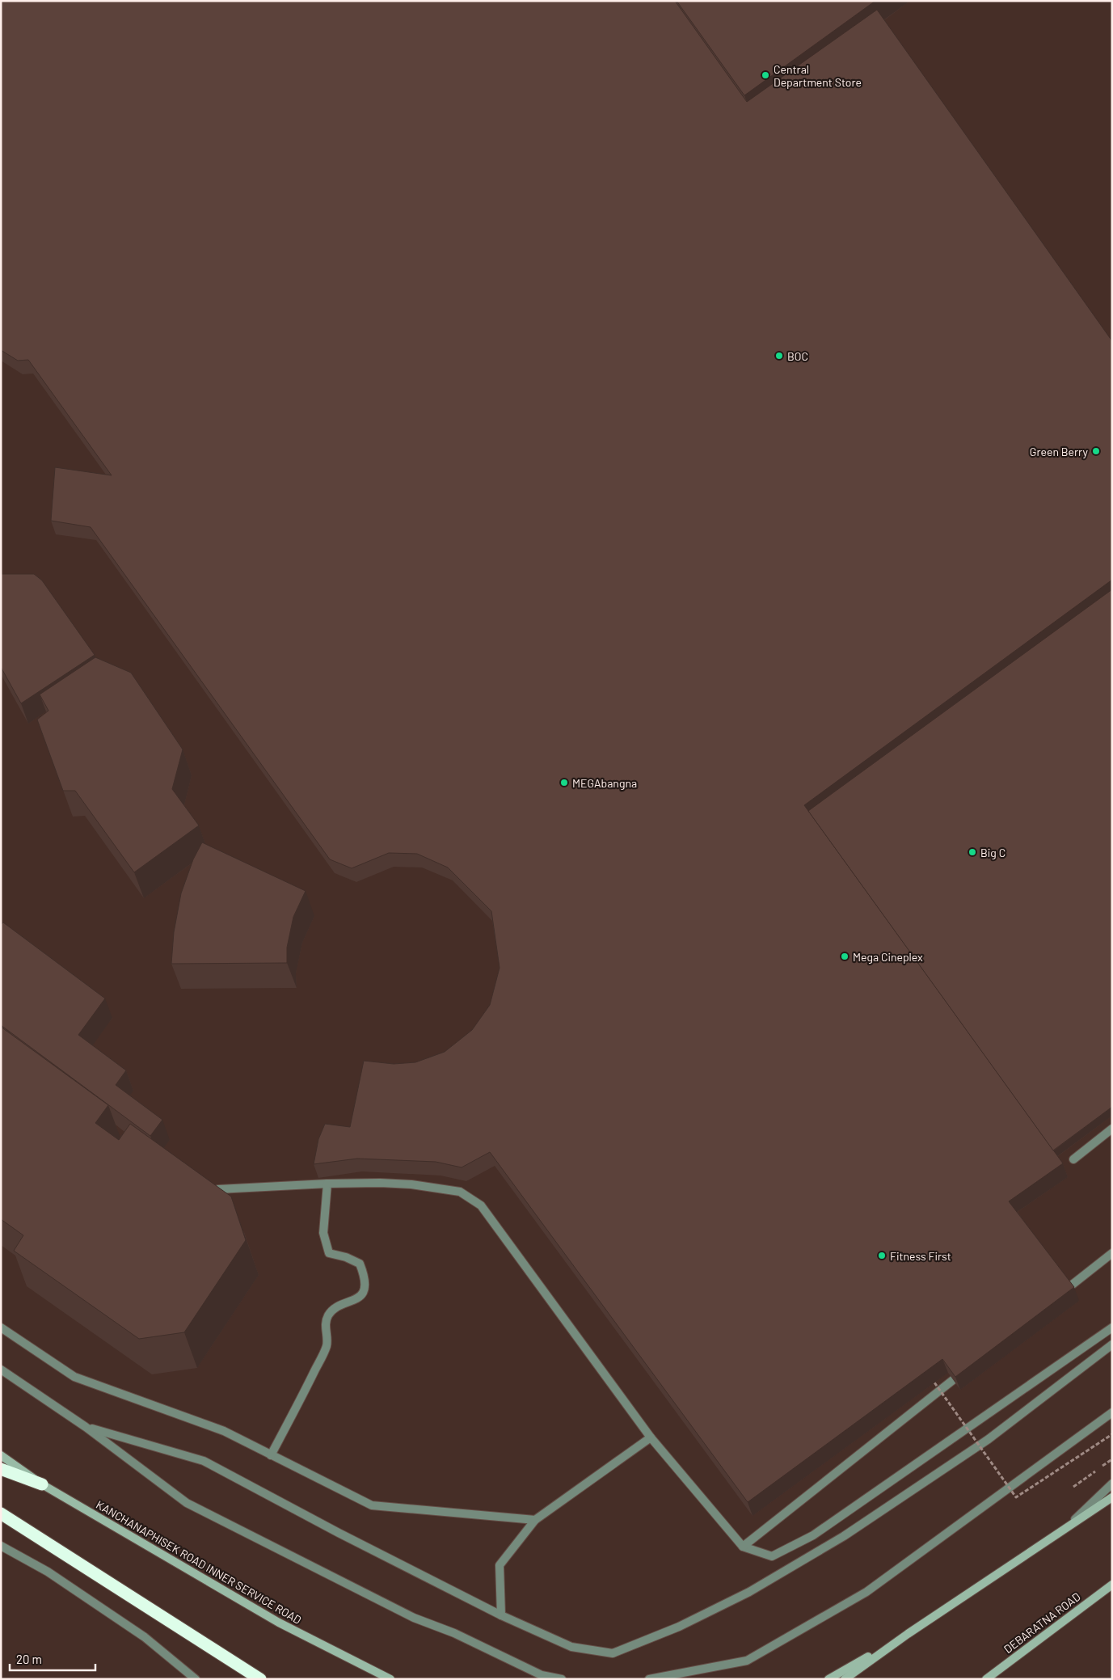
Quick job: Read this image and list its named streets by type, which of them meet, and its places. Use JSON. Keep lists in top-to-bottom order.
{
  "streets": {
    "main road": ["KANCHANAPHISEK ROAD INNER SERVICE ROAD", "DEBARATNA ROAD"]
  },
  "places": [
    "Central Department Store",
    "BOC",
    "Green Berry",
    "MEGAbangna",
    "Big C",
    "Mega Cineplex",
    "Fitness First"
  ],
  "scale_bar": "20 m"
}
